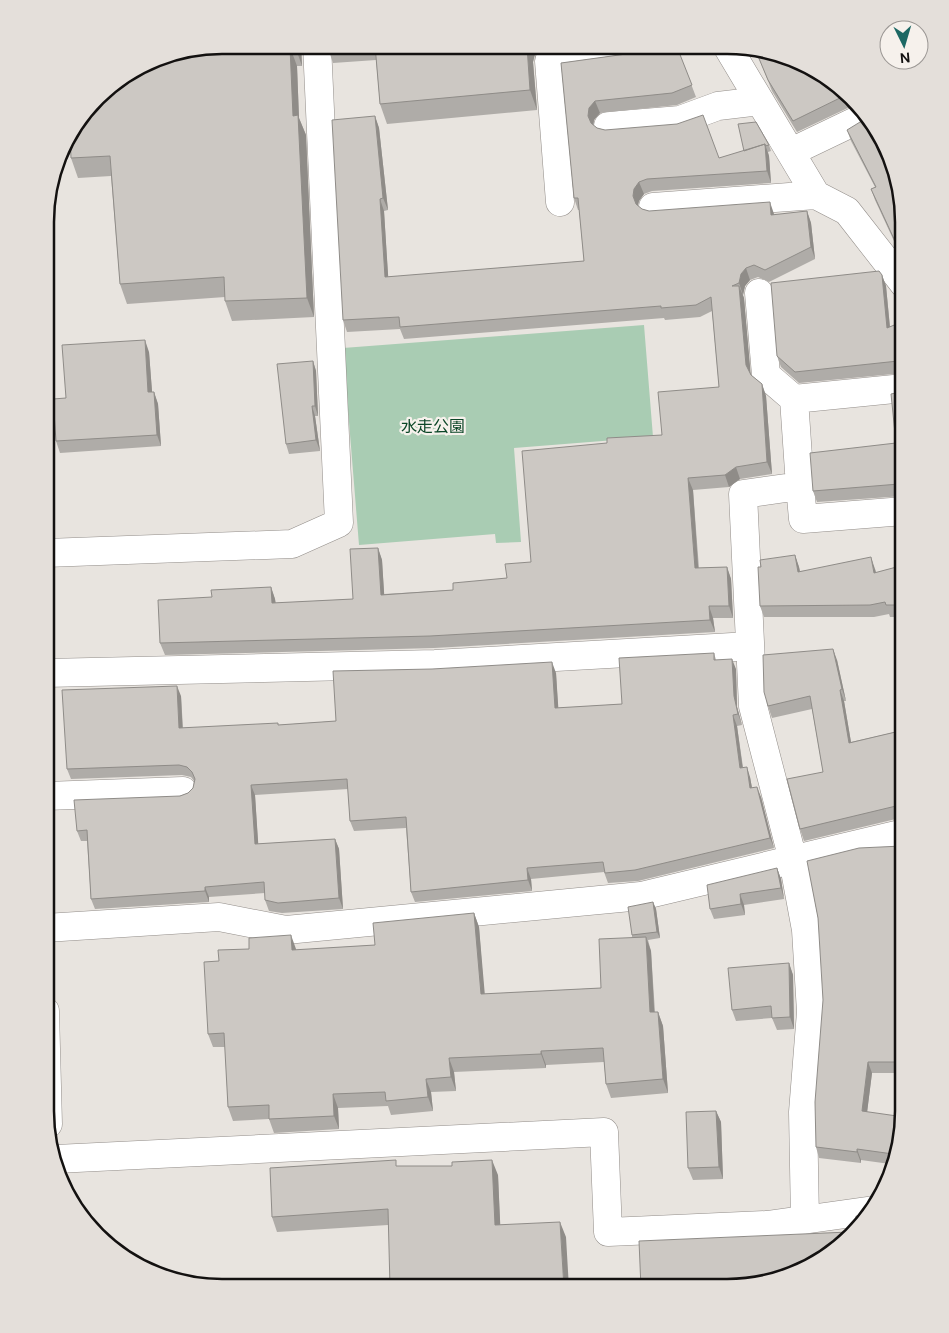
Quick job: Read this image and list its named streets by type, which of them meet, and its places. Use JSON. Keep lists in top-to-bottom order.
{
  "parks": ["水走公園"],
  "north": "bottom"
}
